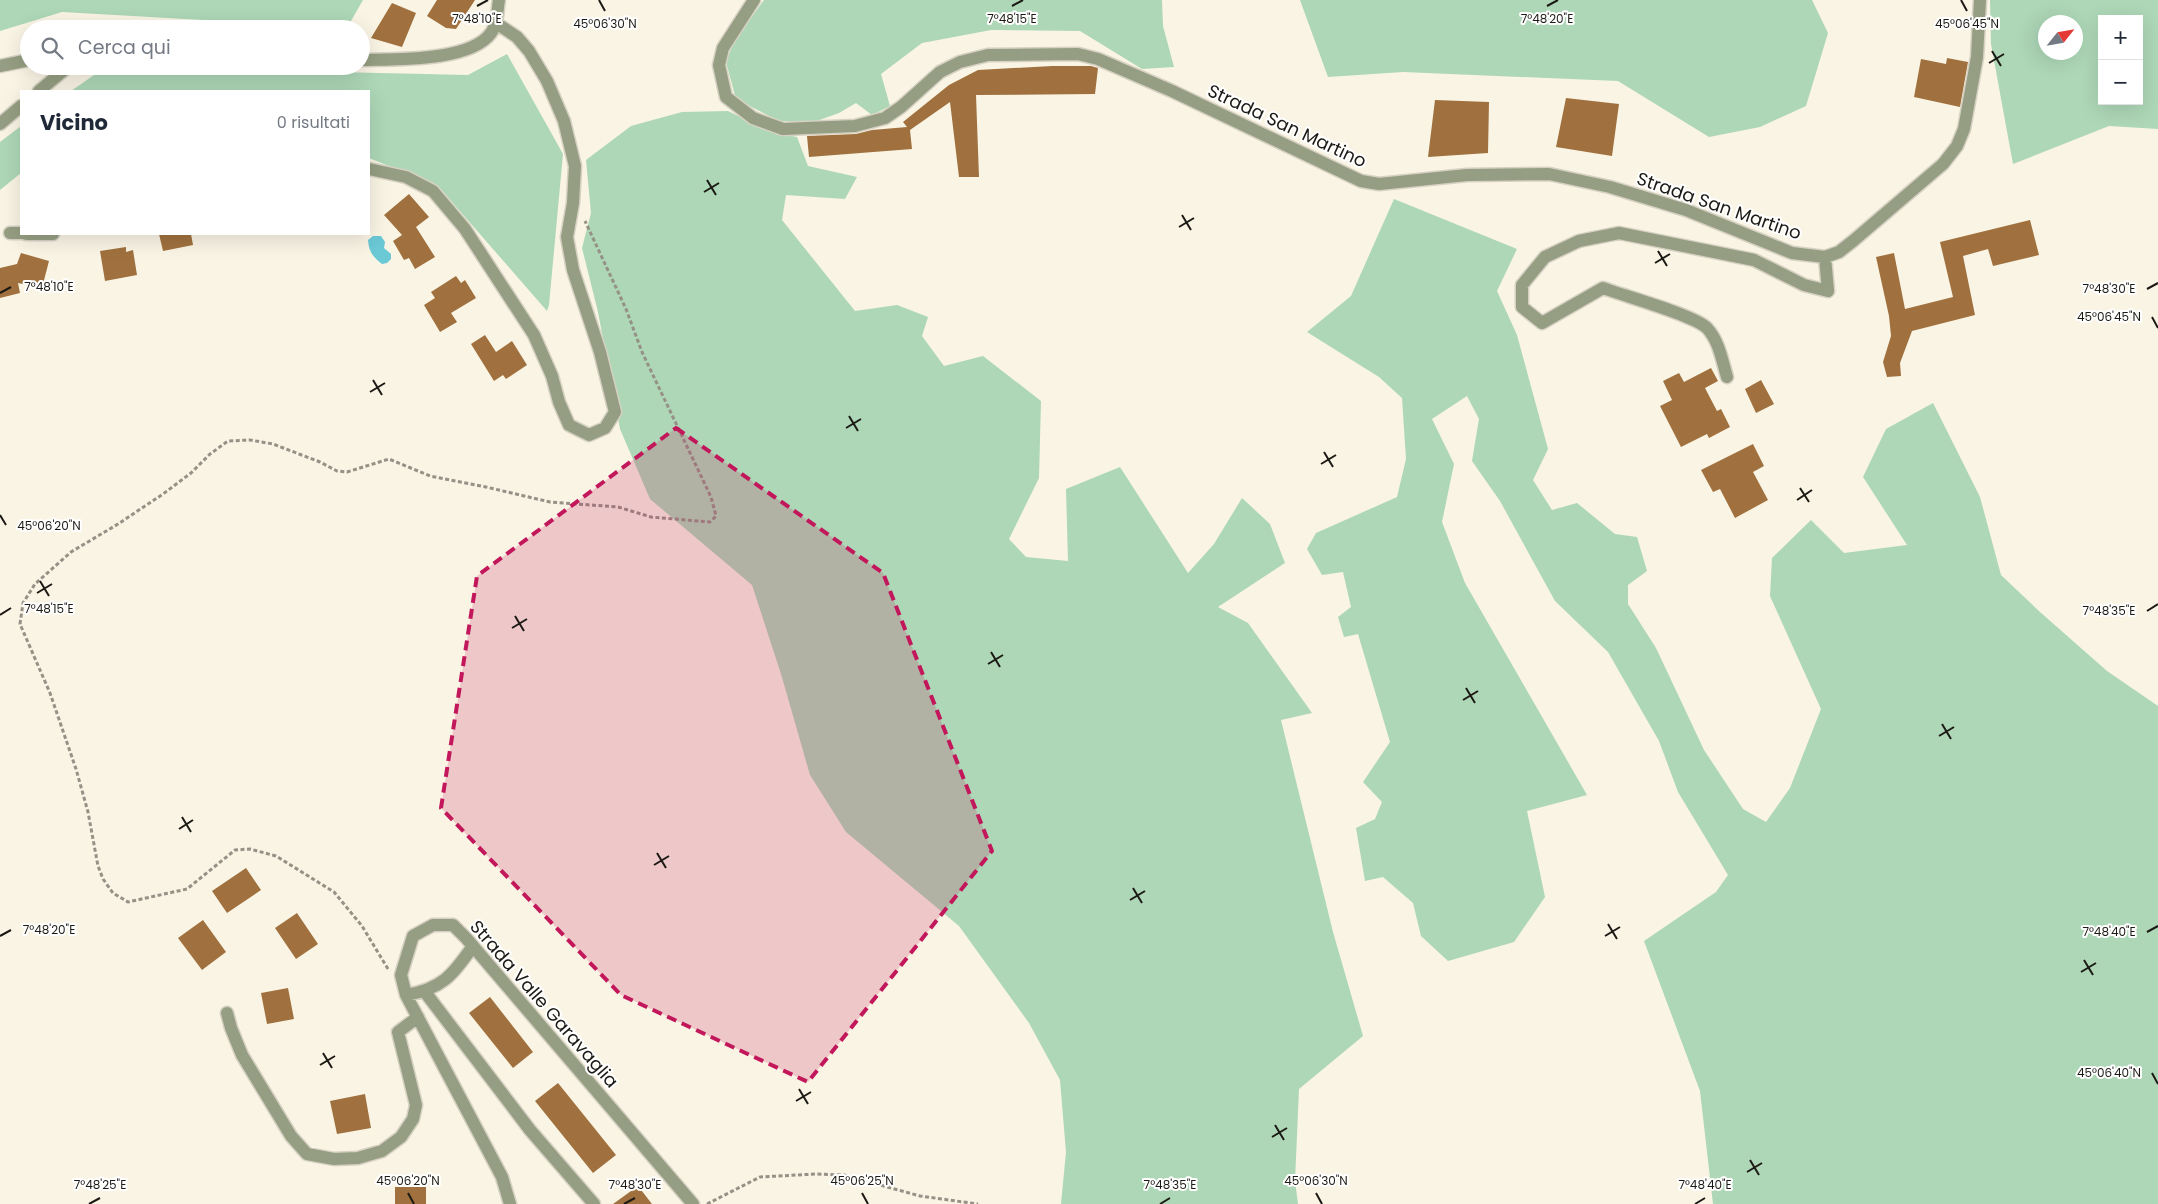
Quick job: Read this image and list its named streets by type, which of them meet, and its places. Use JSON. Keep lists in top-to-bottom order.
{
  "streets": {
    "street": ["Strada San Martino", "Strada Valle Garavaglia"]
  },
  "north": "top right",
  "page": {
    "map_buttons": ["+", "−"],
    "search": "Cerca qui",
    "heading": ["Vicino", "0 risultati"]
  },
  "coordinates": [
    "7°48'20\"E",
    "7°48'10\"E",
    "7°48'15\"E",
    "45°06'30\"N",
    "45°06'45\"N",
    "7°48'30\"E",
    "45°06'20\"N",
    "7°48'35\"E",
    "7°48'40\"E",
    "45°06'40\"N",
    "45°06'25\"N",
    "7°48'25\"E"
  ]
}
